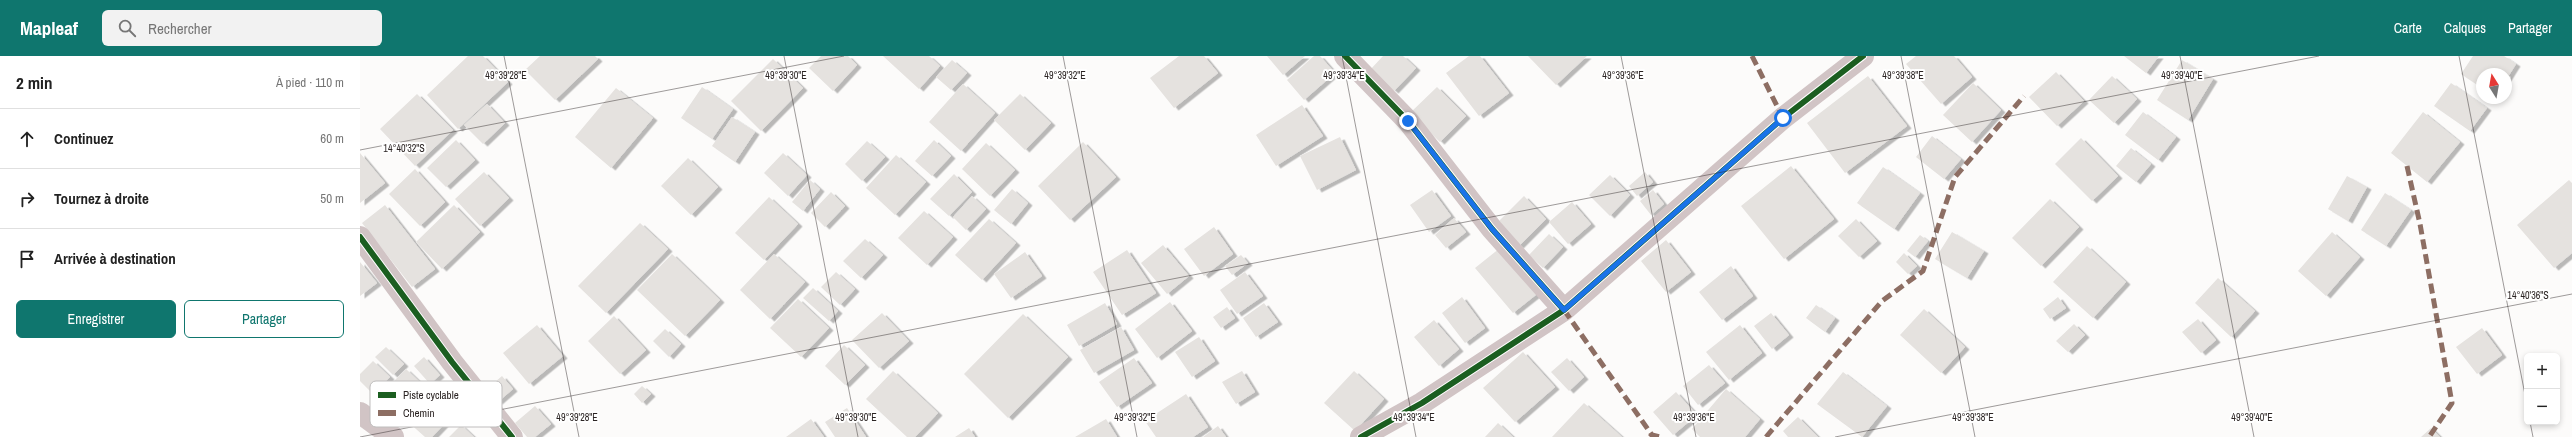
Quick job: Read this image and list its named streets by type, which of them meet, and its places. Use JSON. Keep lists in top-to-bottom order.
{
  "legend": ["Piste cyclable", "Chemin"],
  "north": "top",
  "page": {
    "header": "Mapleaf",
    "search": "Rechercher",
    "nav": ["Carte", "Calques", "Partager"],
    "heading": ["2 min", "À pied · 110 m"],
    "list": [
      ["Continuez", "60 m"],
      ["Tournez à droite", "50 m"],
      "Arrivée à destination"
    ],
    "buttons": ["Enregistrer", "Partager"],
    "map_buttons": ["+", "−"]
  },
  "coordinates": [
    "49°39'28\"E",
    "49°39'30\"E",
    "49°39'32\"E",
    "49°39'34\"E",
    "49°39'36\"E",
    "49°39'38\"E",
    "49°39'40\"E",
    "14°40'32\"S",
    "14°40'36\"S"
  ]
}
